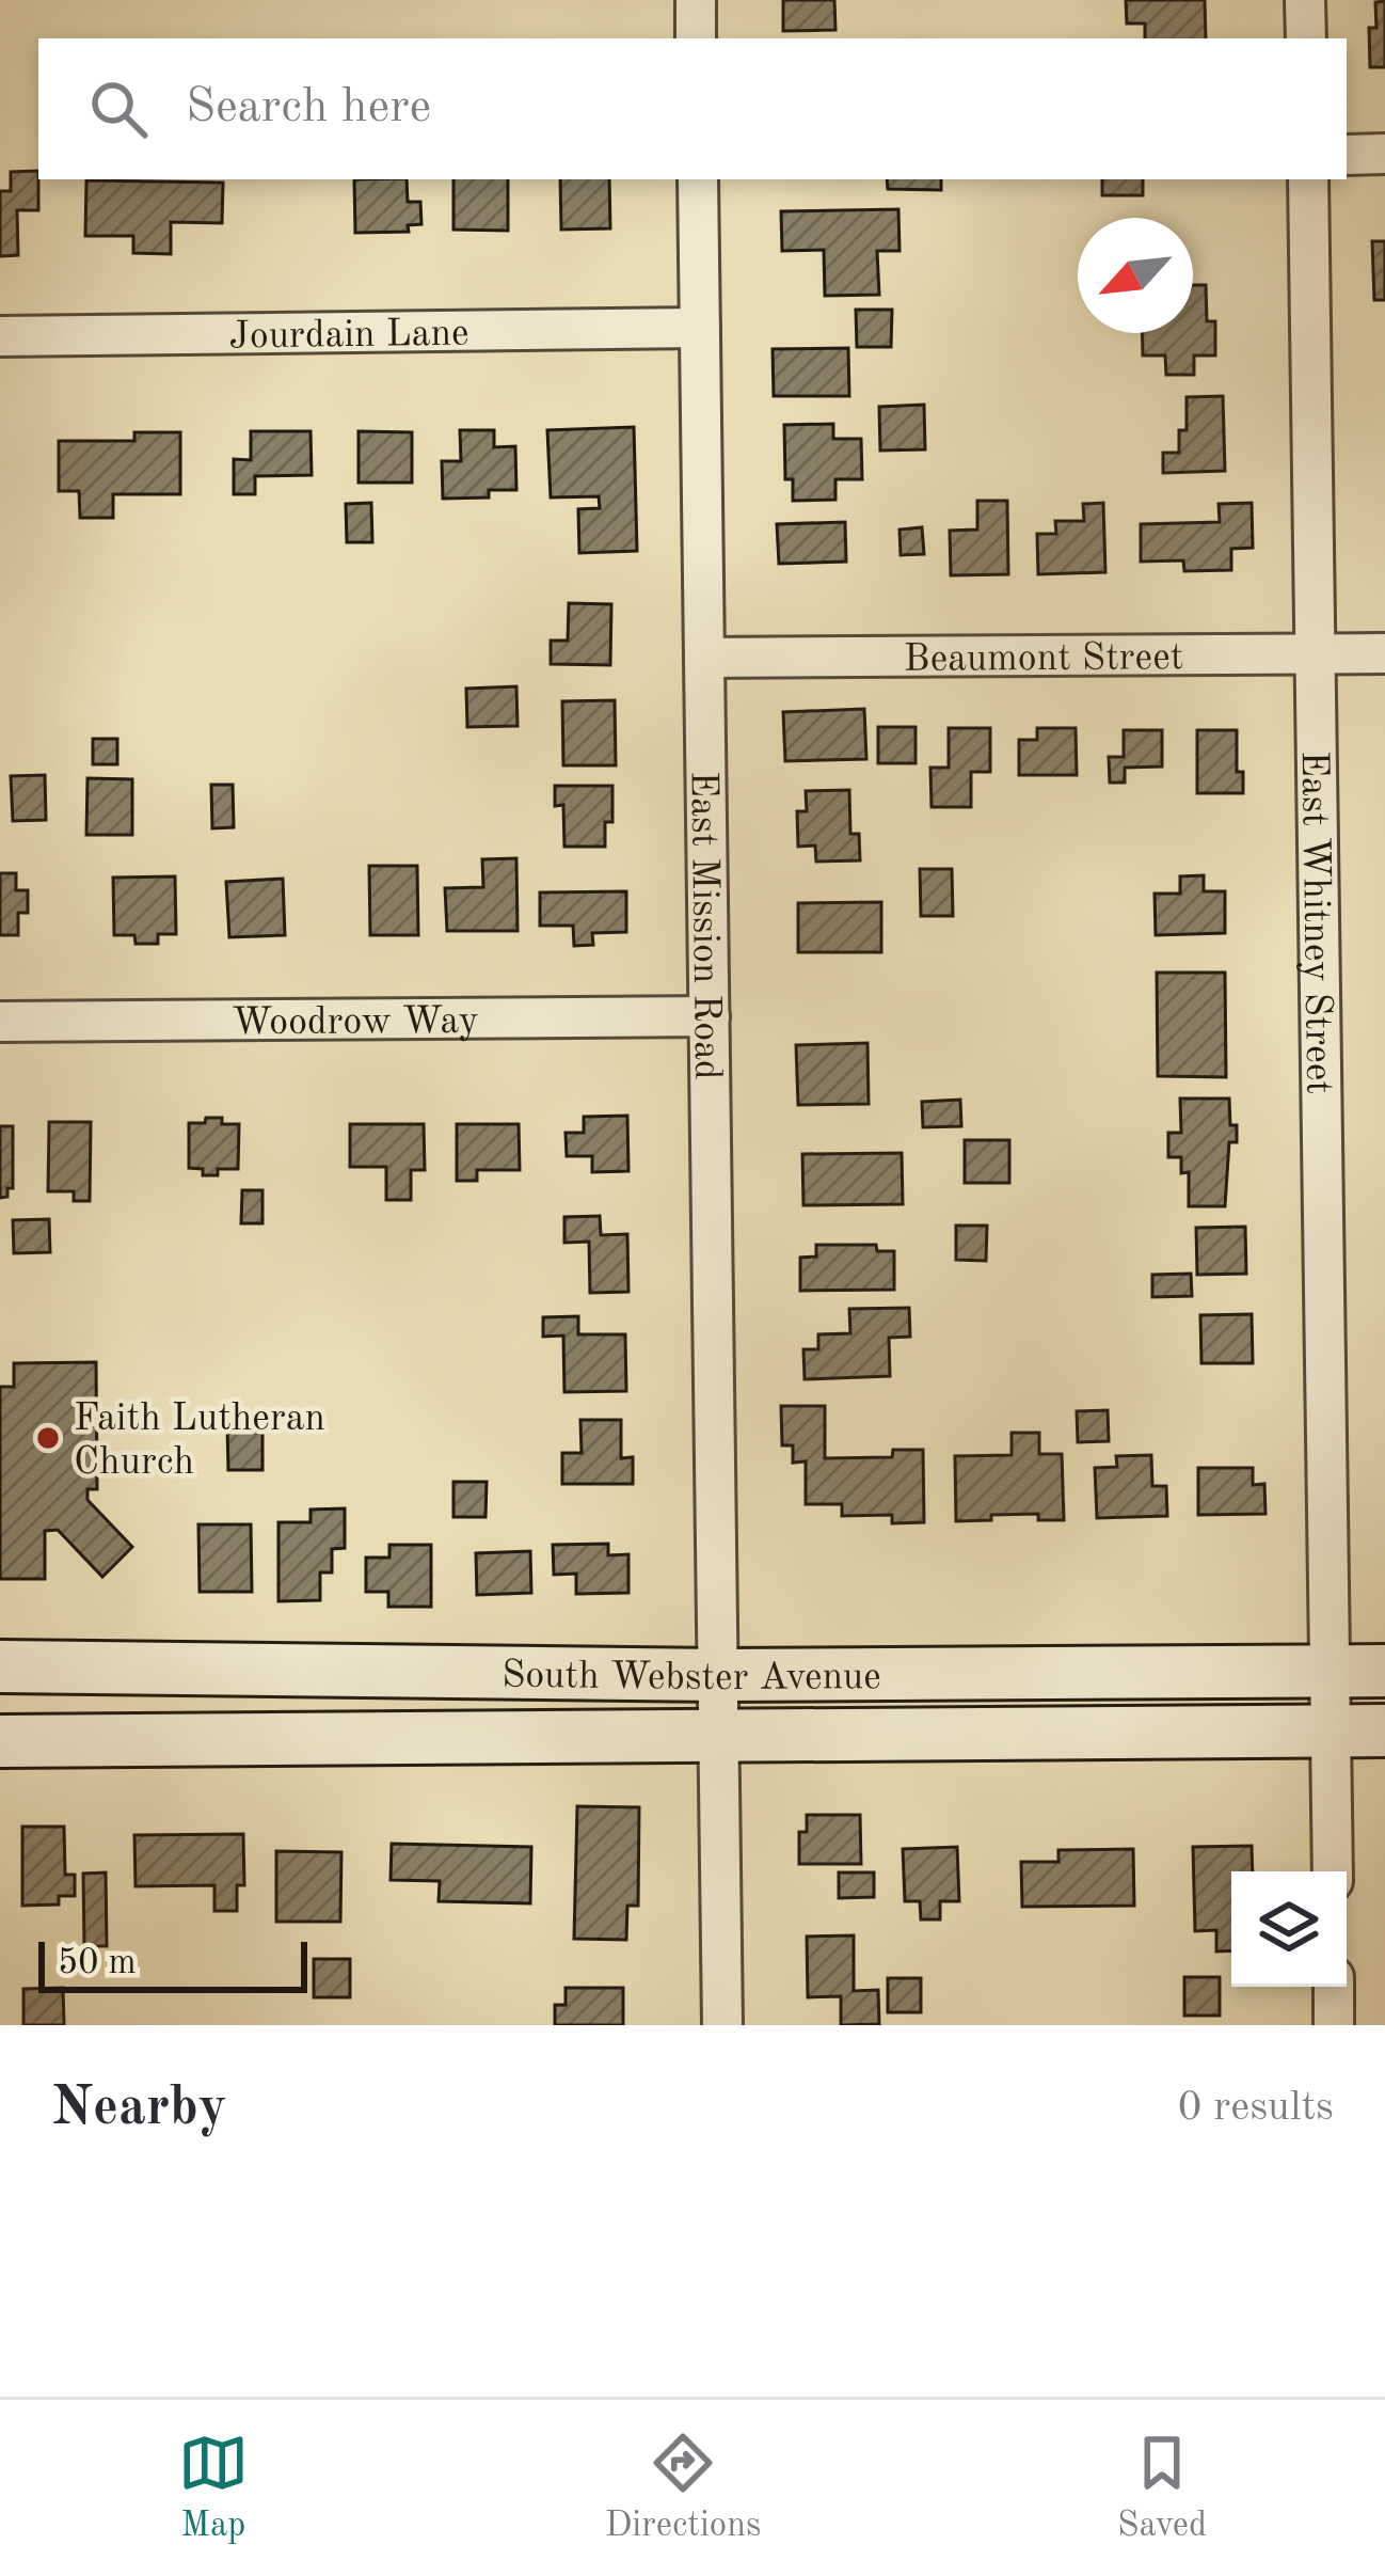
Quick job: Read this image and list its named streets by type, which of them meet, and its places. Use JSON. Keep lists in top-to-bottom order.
{
  "streets": {
    "main road": ["South Webster Avenue"],
    "street": [
      "Jourdain Lane",
      "Beaumont Street",
      "East Whitney Street",
      "East Mission Road",
      "Woodrow Way"
    ]
  },
  "crossings": [
    ["Jourdain Lane", "East Mission Road"],
    ["Beaumont Street", "East Whitney Street"],
    ["Beaumont Street", "East Mission Road"],
    ["East Whitney Street", "South Webster Avenue"],
    ["East Mission Road", "Woodrow Way"],
    ["East Mission Road", "South Webster Avenue"]
  ],
  "places": ["Faith Lutheran Church"],
  "scale_bar": "50 m",
  "north": "bottom left",
  "page": {
    "search": "Search here",
    "scale": "50 m",
    "heading": ["Nearby", "0 results"],
    "nav": ["Map", "Directions", "Saved"]
  }
}
